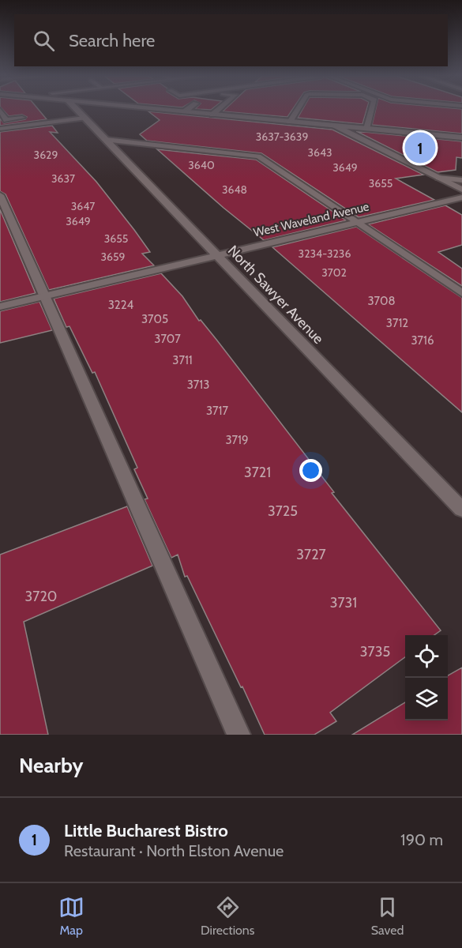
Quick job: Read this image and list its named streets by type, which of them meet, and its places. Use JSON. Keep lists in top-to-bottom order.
{
  "streets": {
    "street": ["West Waveland Avenue", "North Sawyer Avenue"]
  },
  "crossings": [
    ["West Waveland Avenue", "North Sawyer Avenue"]
  ],
  "house_numbers": [
    "3637-3639",
    "3643",
    "3629",
    "3640",
    "3649",
    "3637",
    "3655",
    "3648",
    "3647",
    "3649",
    "3655",
    "3234-3236",
    "3659",
    "3702",
    "3708",
    "3224",
    "3705",
    "3712",
    "3707",
    "3716",
    "3711",
    "3713",
    "3717",
    "3719",
    "3721",
    "3725",
    "3727",
    "3720",
    "3731",
    "3735"
  ],
  "page": {
    "search": "Search here",
    "pins": "1",
    "heading": "Nearby",
    "list": [
      {
        "mark": "1",
        "name": "Little Bucharest Bistro",
        "note": "Restaurant · North Elston Avenue",
        "value": "190 m"
      }
    ],
    "nav": ["Map", "Directions", "Saved"]
  }
}
